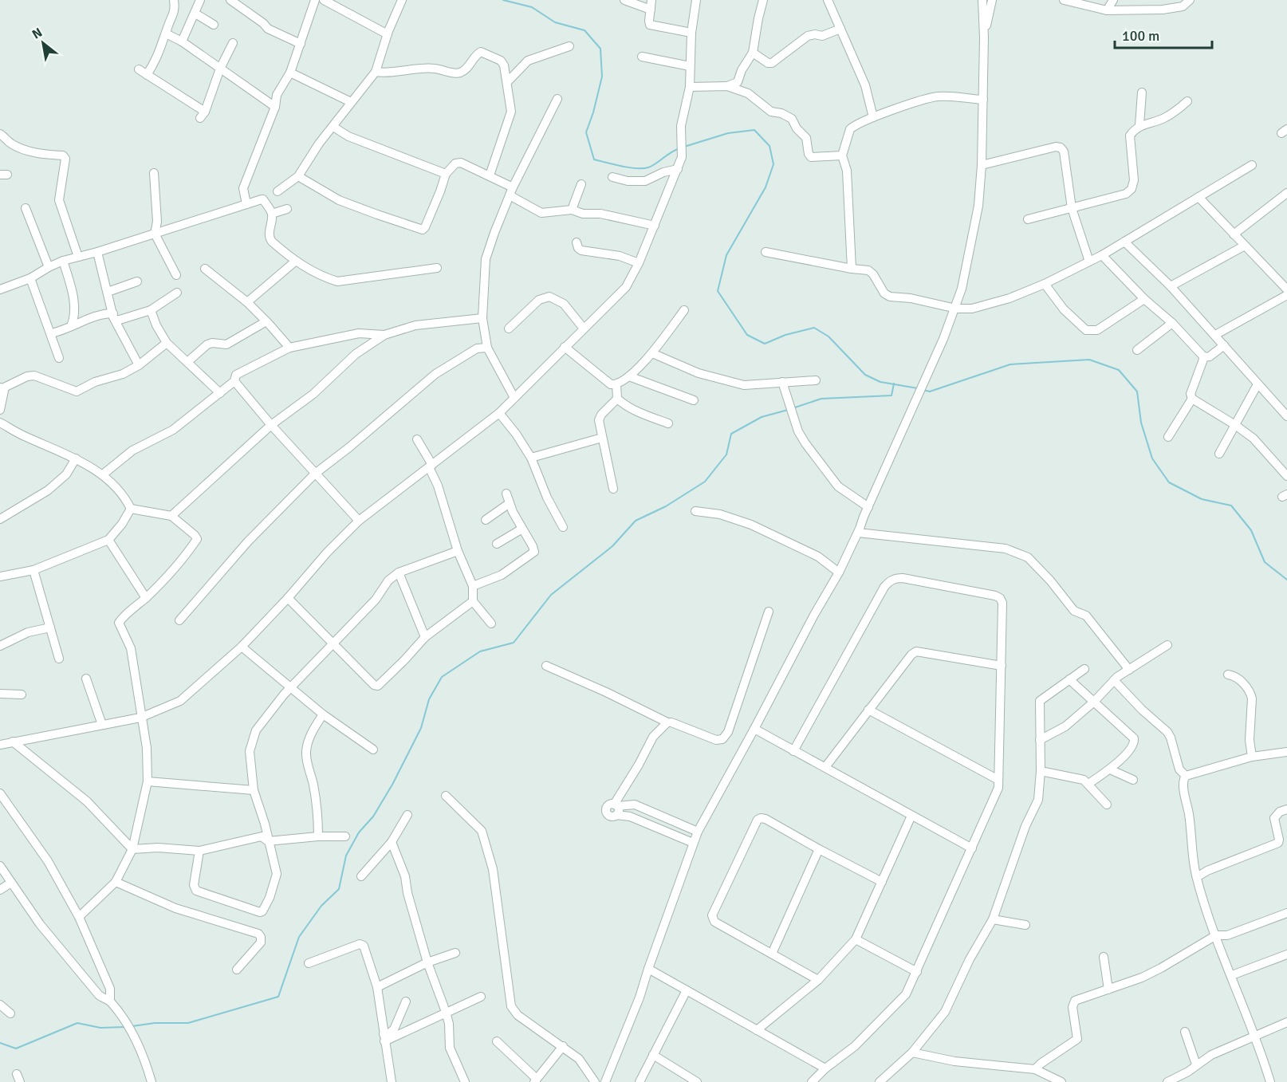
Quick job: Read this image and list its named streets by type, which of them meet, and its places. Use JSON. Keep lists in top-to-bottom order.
{
  "scale_bar": "100 m",
  "north": "top left"
}
